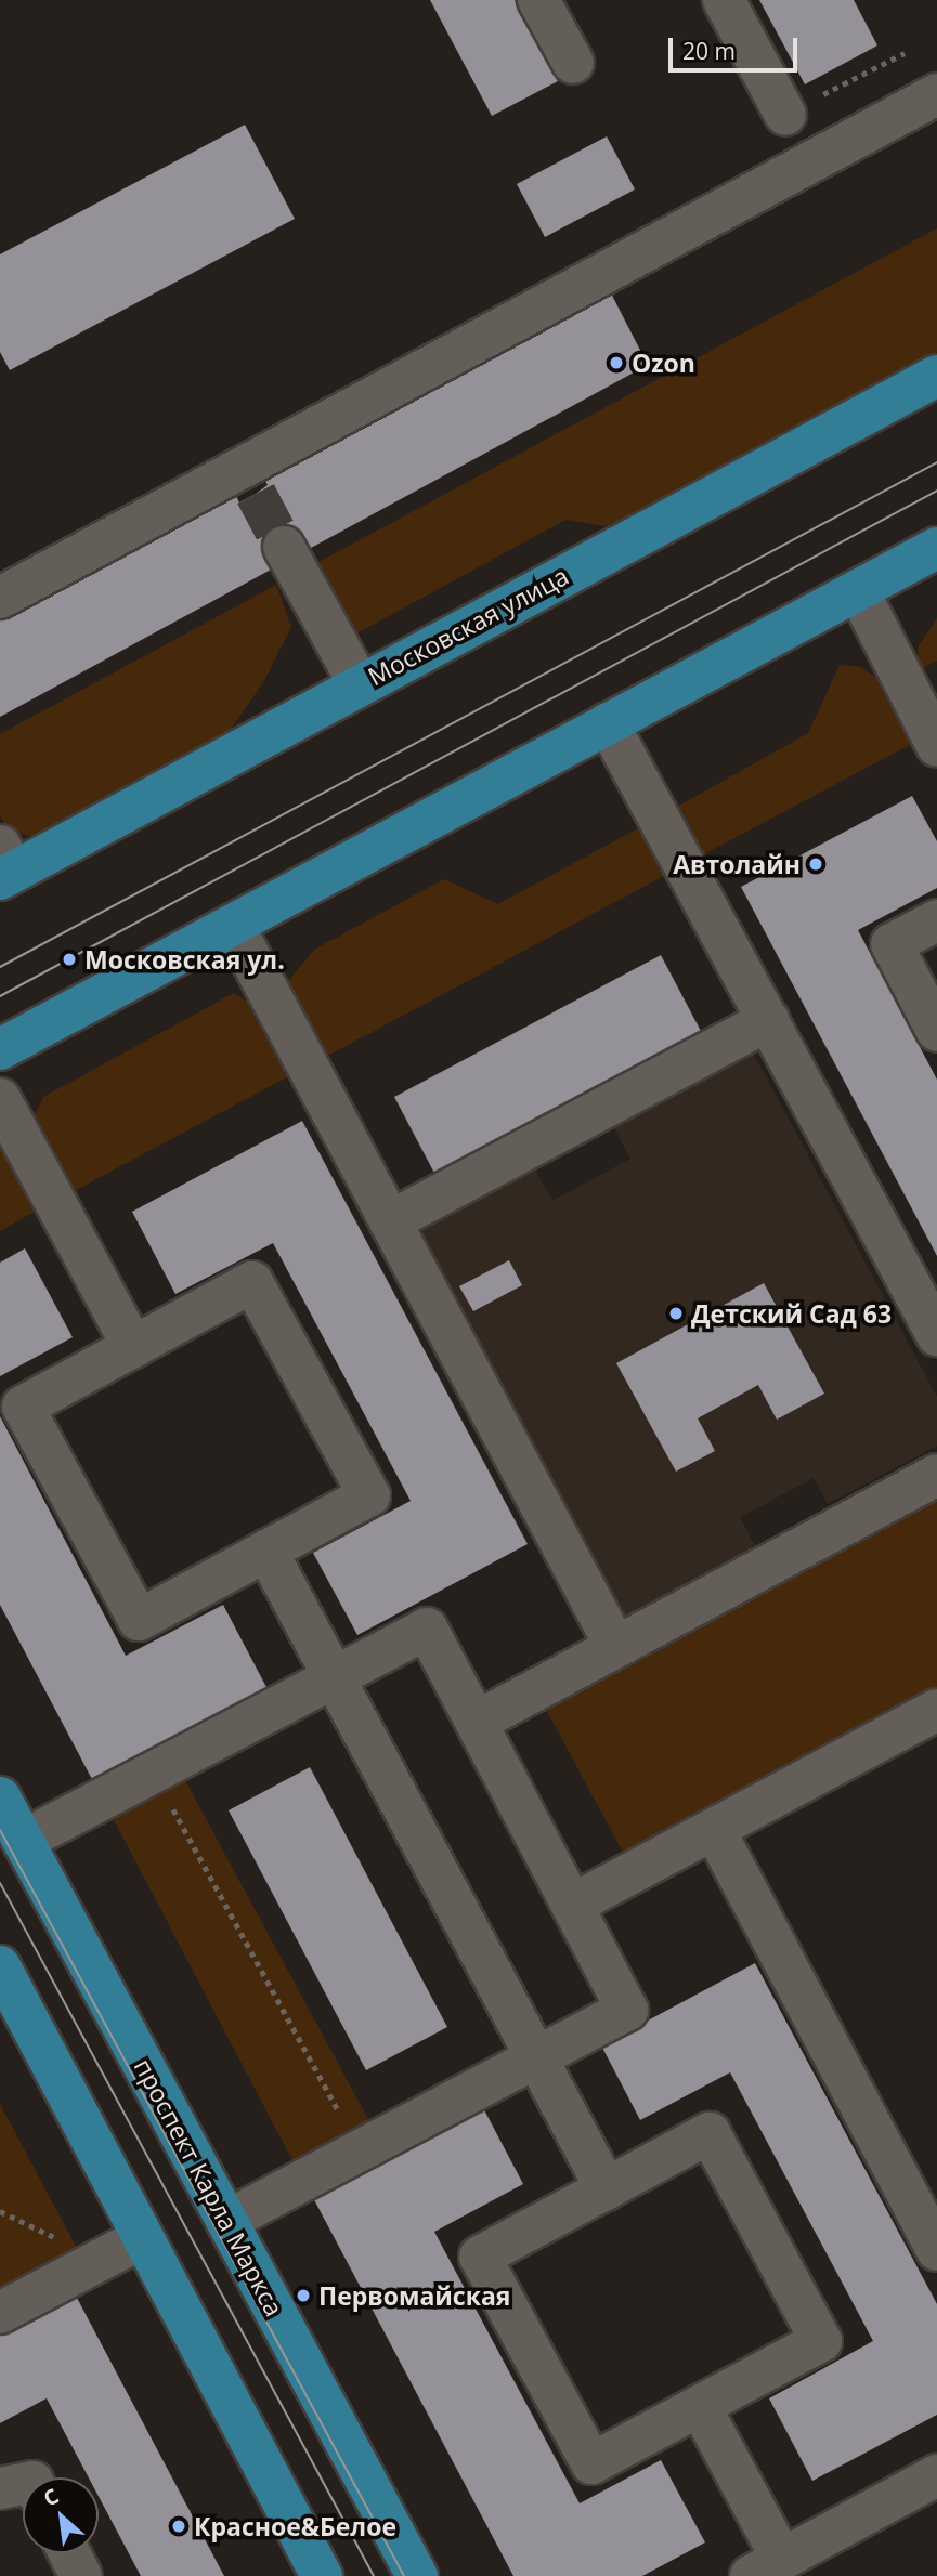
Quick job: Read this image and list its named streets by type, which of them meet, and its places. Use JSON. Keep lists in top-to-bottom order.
{
  "streets": {
    "main road": ["Московская улица", "проспект Карла Маркса"]
  },
  "places": [
    "Ozon",
    "Автолайн",
    "Московская ул.",
    "Детский Сад 63",
    "Первомайская",
    "Красное&Белое"
  ],
  "scale_bar": "20 m",
  "north": "top left"
}
